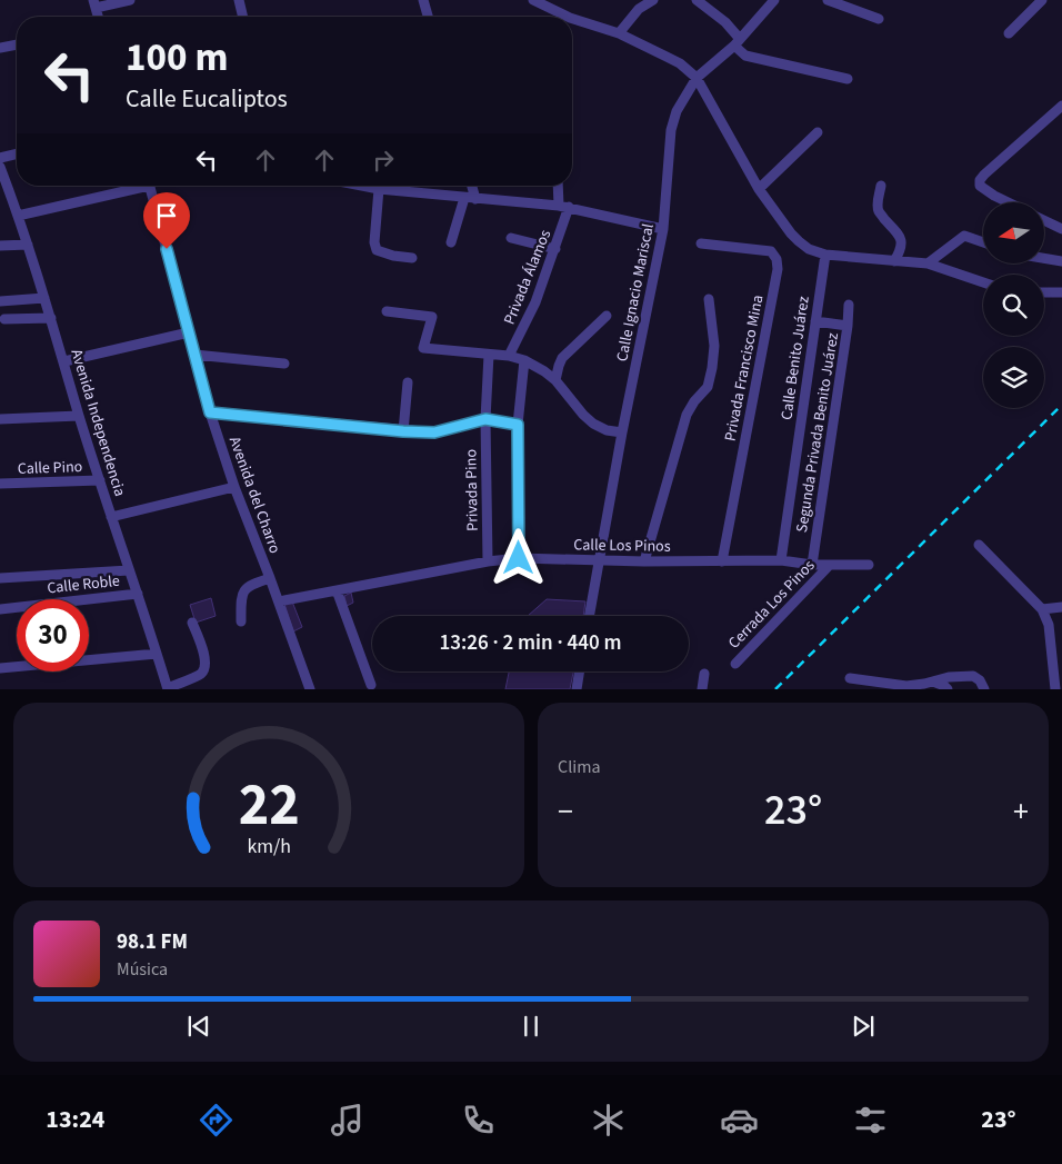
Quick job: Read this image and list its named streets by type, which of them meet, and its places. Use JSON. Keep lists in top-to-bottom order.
{
  "streets": {
    "street": [
      "Privada Álamos",
      "Calle Ignacio Mariscal",
      "Calle Benito Juárez",
      "Privada Francisco Mina",
      "Avenida Independencia",
      "Segunda Privada Benito Juárez",
      "Calle Pino",
      "Privada Pino",
      "Avenida del Charro",
      "Calle Los Pinos",
      "Calle Roble",
      "Cerrada Los Pinos"
    ]
  },
  "crossings": [
    ["Calle Ignacio Mariscal", "Calle Los Pinos"],
    ["Calle Benito Juárez", "Calle Los Pinos"],
    ["Privada Francisco Mina", "Calle Los Pinos"],
    ["Avenida Independencia", "Calle Pino"],
    ["Avenida Independencia", "Calle Roble"],
    ["Segunda Privada Benito Juárez", "Calle Los Pinos"],
    ["Privada Pino", "Calle Los Pinos"],
    ["Avenida del Charro", "Calle Los Pinos"],
    ["Calle Los Pinos", "Cerrada Los Pinos"]
  ],
  "north": "left",
  "page": {
    "turn": ["100 m", "Calle Eucaliptos"],
    "limit": "30",
    "trip": "13:26 · 2 min · 440 m",
    "tile": "Clima",
    "heat": ["−", "23°", "+"],
    "song": ["98.1 FM", "Música"],
    "tabs": ["13:24", "23°"],
    "gauge": ["22", "km/h"]
  }
}
